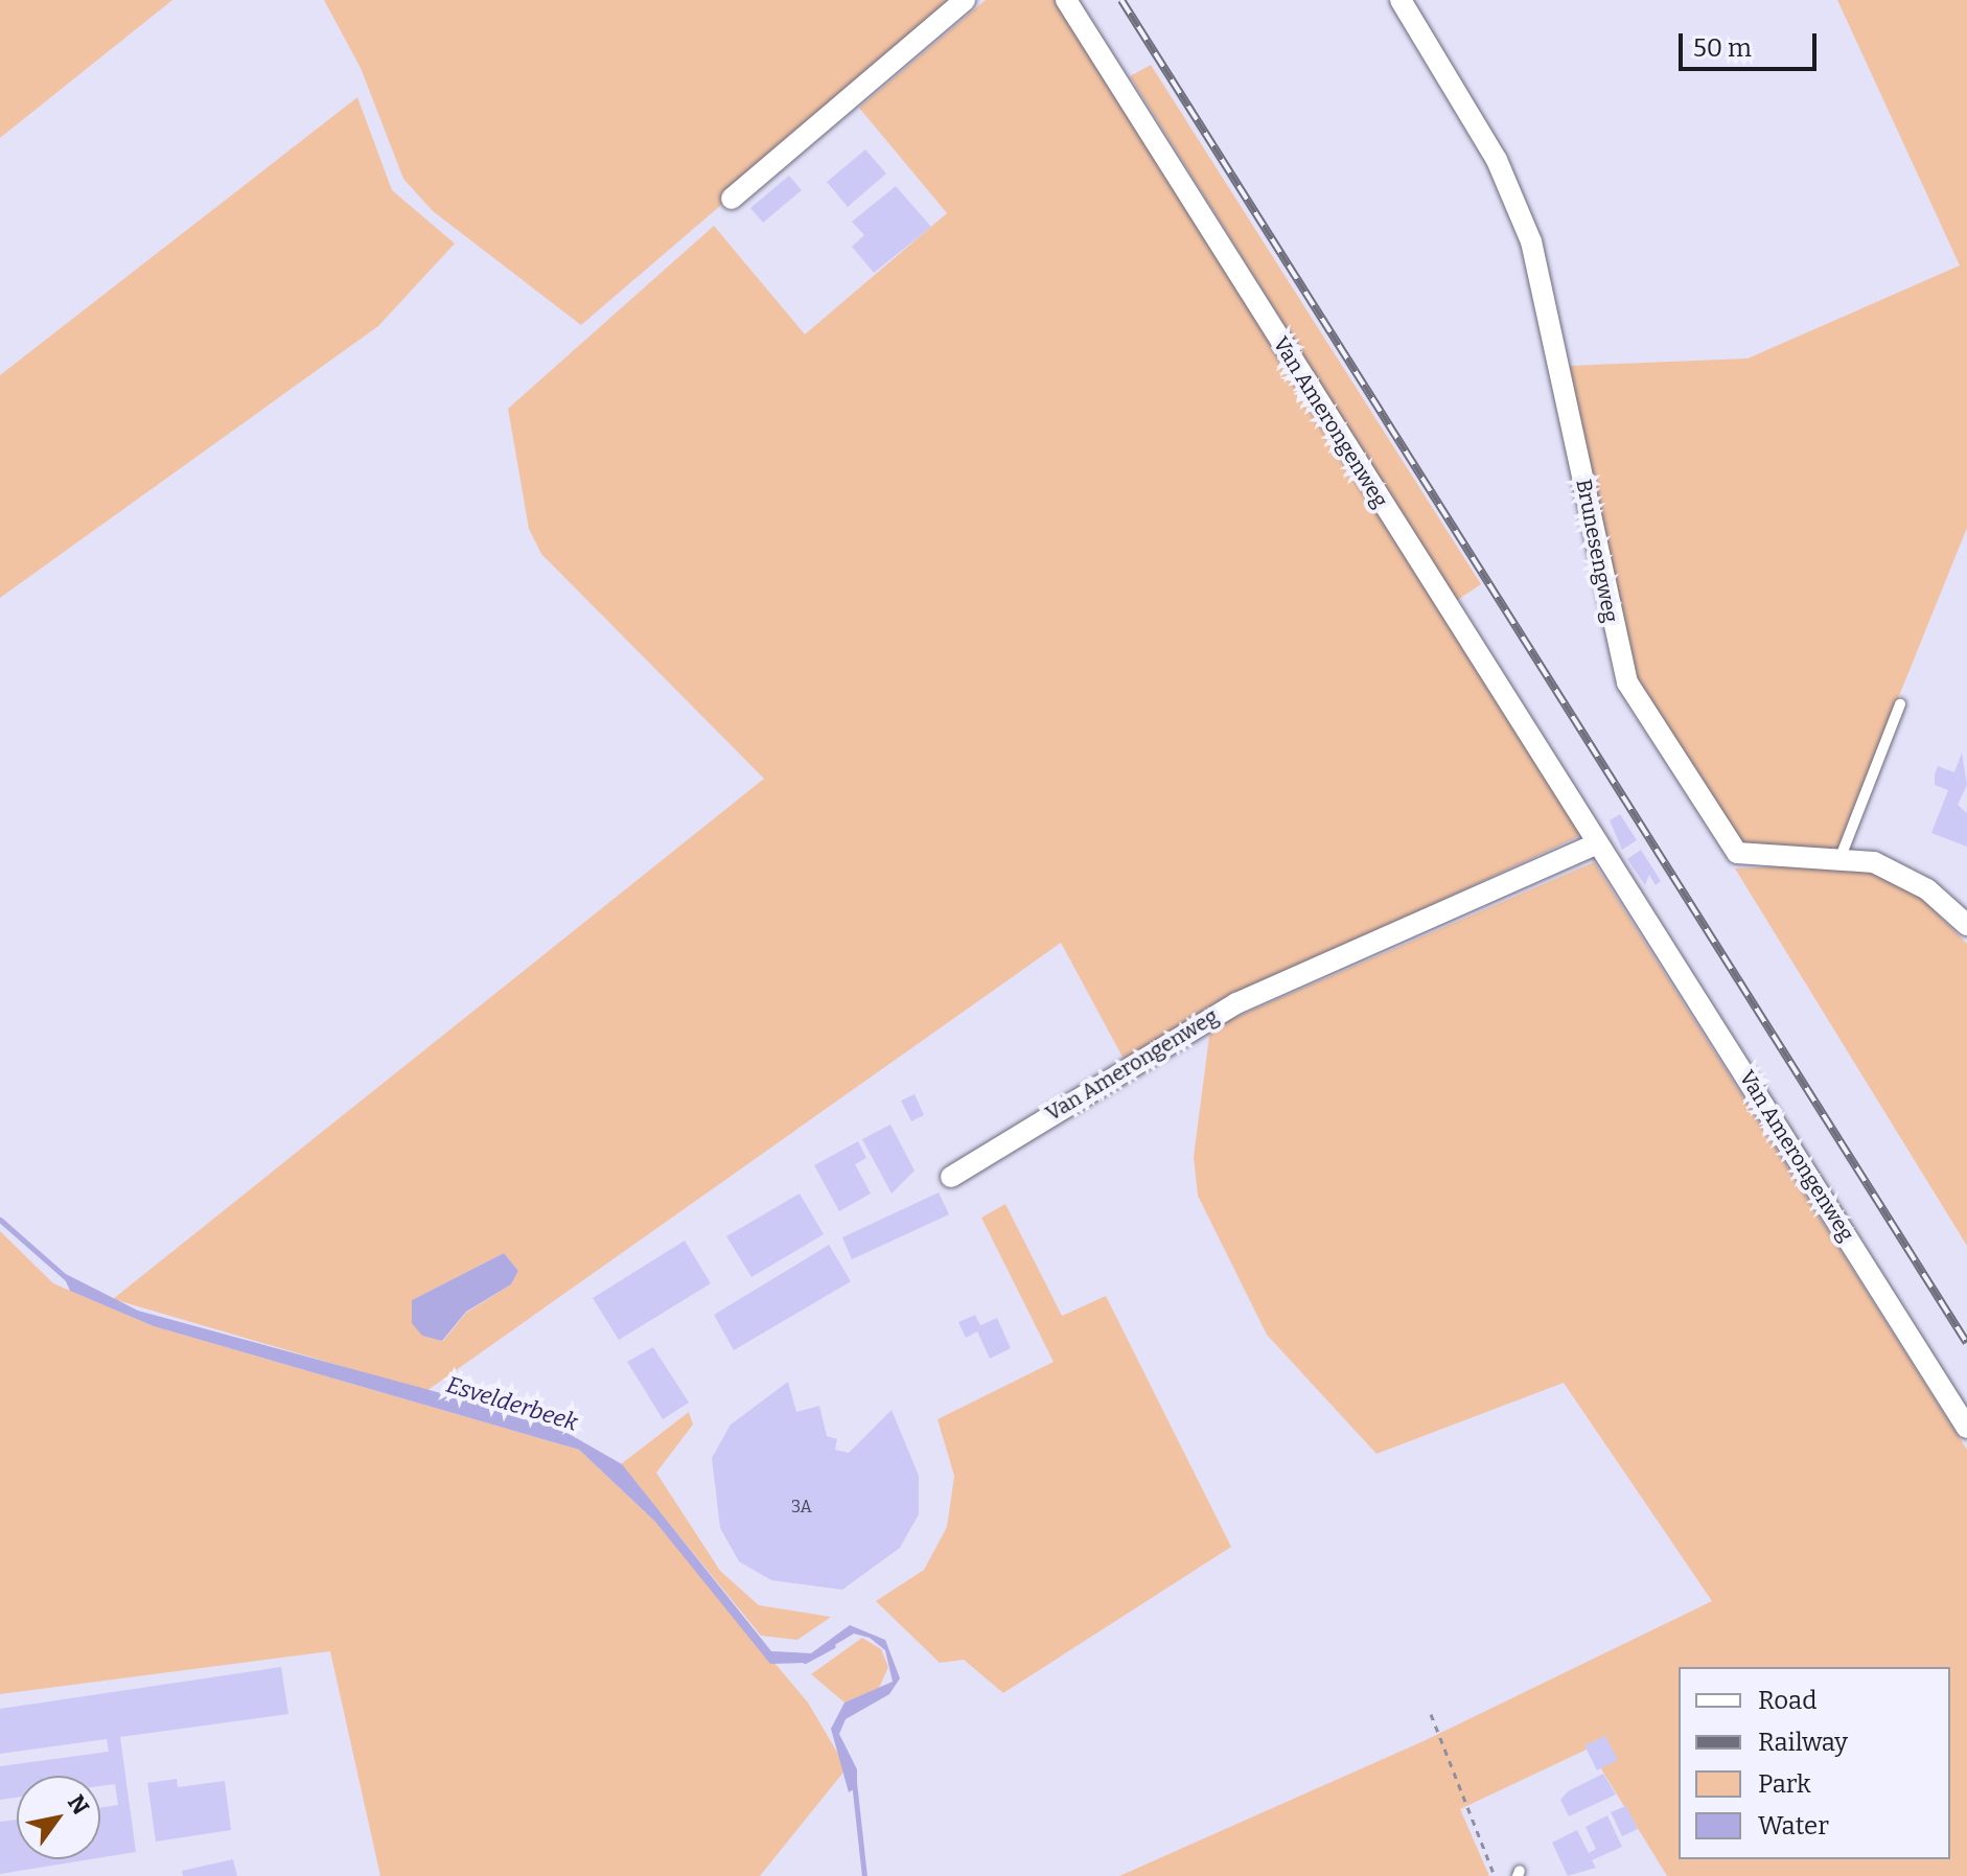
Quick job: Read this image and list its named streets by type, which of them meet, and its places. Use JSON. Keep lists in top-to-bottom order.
{
  "streets": {
    "street": ["Van Amerongenweg", "Brunesengweg"]
  },
  "water": ["Esvelderbeek"],
  "house_numbers": ["3A"],
  "legend": [
    "Road",
    "Railway",
    "Park",
    "Water"
  ],
  "scale_bar": "50 m",
  "north": "top right"
}
